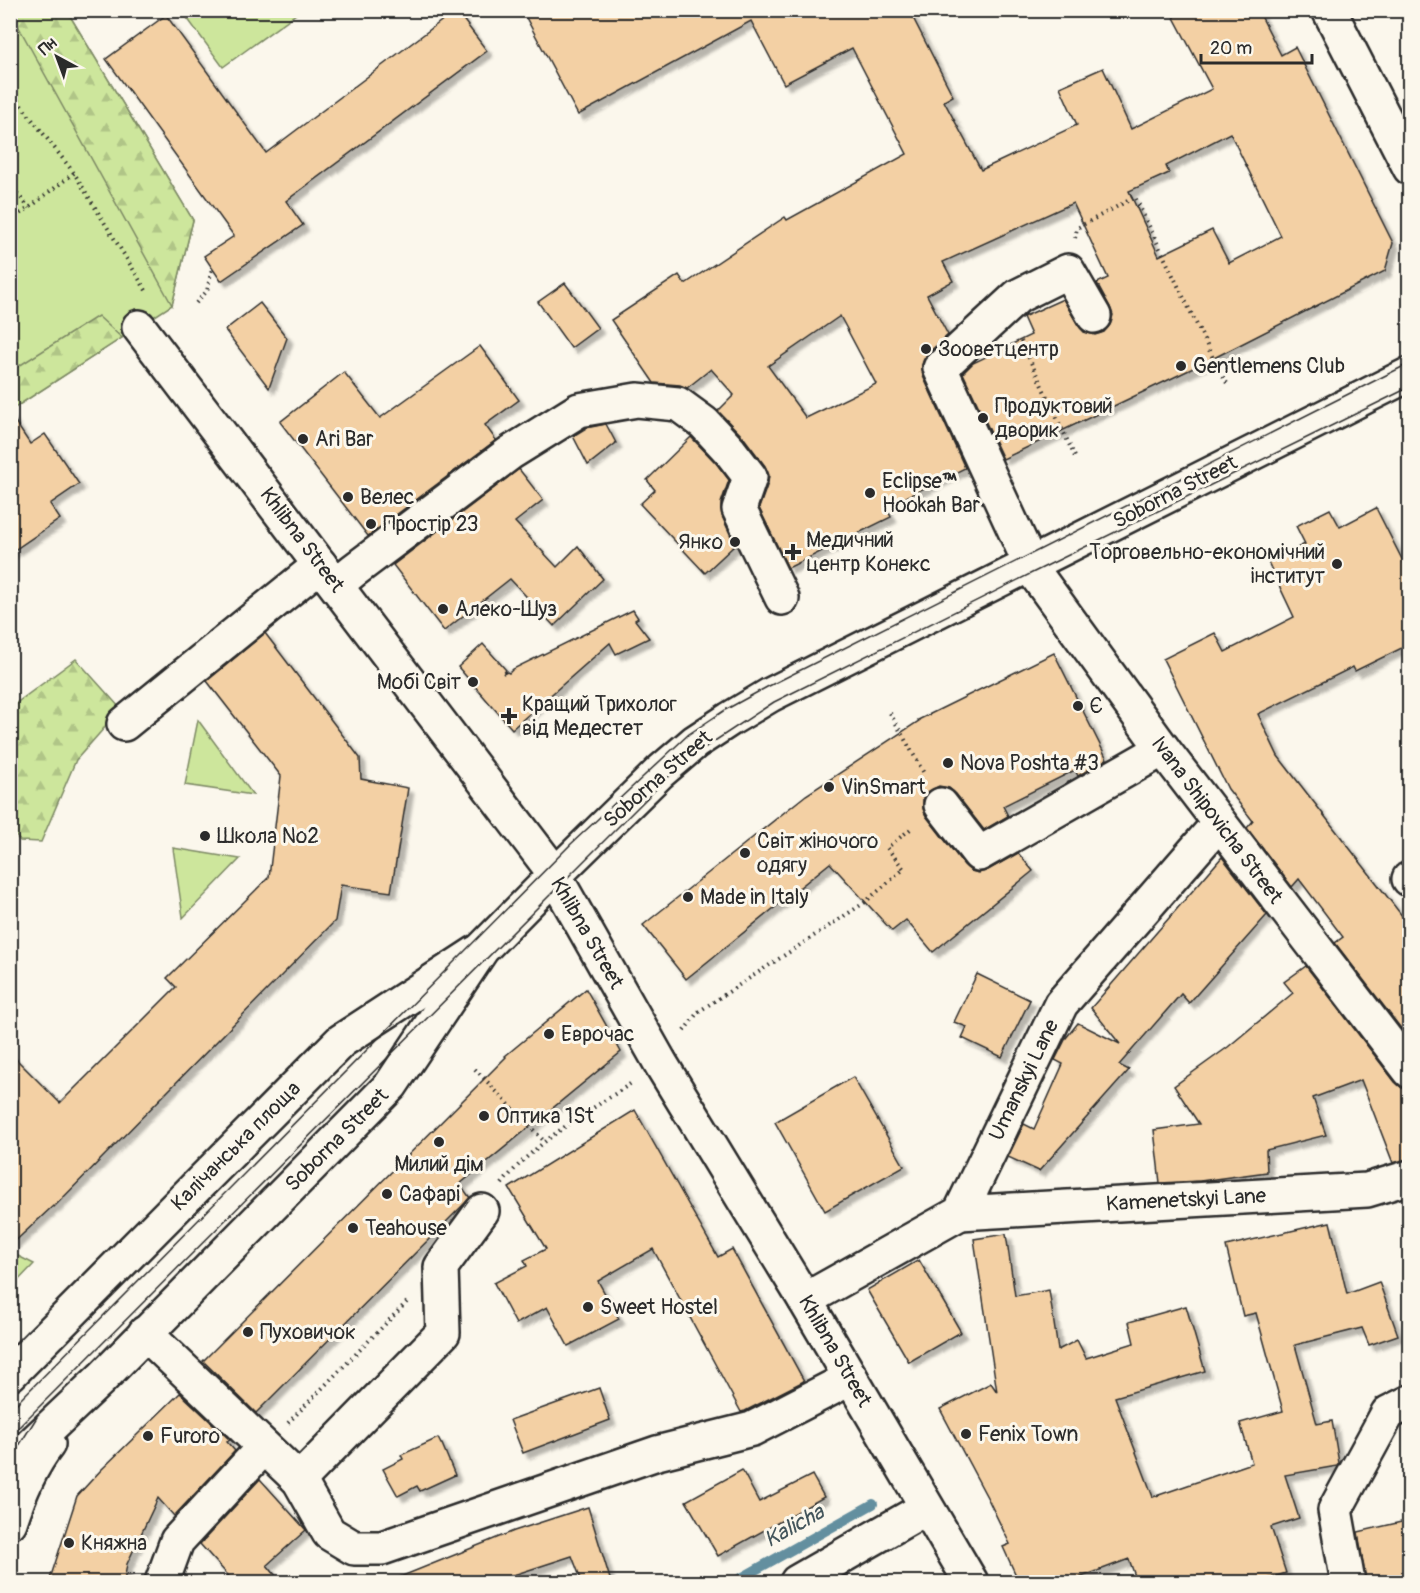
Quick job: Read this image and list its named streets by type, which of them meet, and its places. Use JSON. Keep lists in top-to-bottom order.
{
  "streets": {
    "street": [
      "Soborna Street",
      "Khlibna Street",
      "Ivana Shipovicha Street",
      "Umanskyi Lane",
      "Калічанська площа",
      "Kamenetskyi Lane"
    ]
  },
  "crossings": [
    ["Soborna Street", "Khlibna Street"],
    ["Soborna Street", "Ivana Shipovicha Street"],
    ["Soborna Street", "Калічанська площа"],
    ["Ivana Shipovicha Street", "Umanskyi Lane"],
    ["Umanskyi Lane", "Kamenetskyi Lane"]
  ],
  "water": ["Kalicha"],
  "places": {
    "other": [
      "Зооветцентр",
      "Gentlemens Club",
      "Продуктовий дворик",
      "Ari Bar",
      "Eclipse™ Hookah Bar",
      "Велес",
      "Простір 23",
      "Янко",
      "Торговельно-економічний інститут",
      "Алеко-Шуз",
      "Мобі Світ",
      "Є",
      "Nova Poshta #3",
      "VinSmart",
      "Школа №2",
      "Світ жіночого одягу",
      "Made in Italy",
      "Еврочас",
      "Оптика 1St",
      "Милий дім",
      "Сафарі",
      "Teahouse",
      "Sweet Hostel",
      "Пуховичок",
      "Fenix Town",
      "Furoro",
      "Княжна"
    ],
    "health": ["Медичний центр Конекс", "Кращий Трихолог від Медестет"]
  },
  "scale_bar": "20 m",
  "north": "top left"
}
